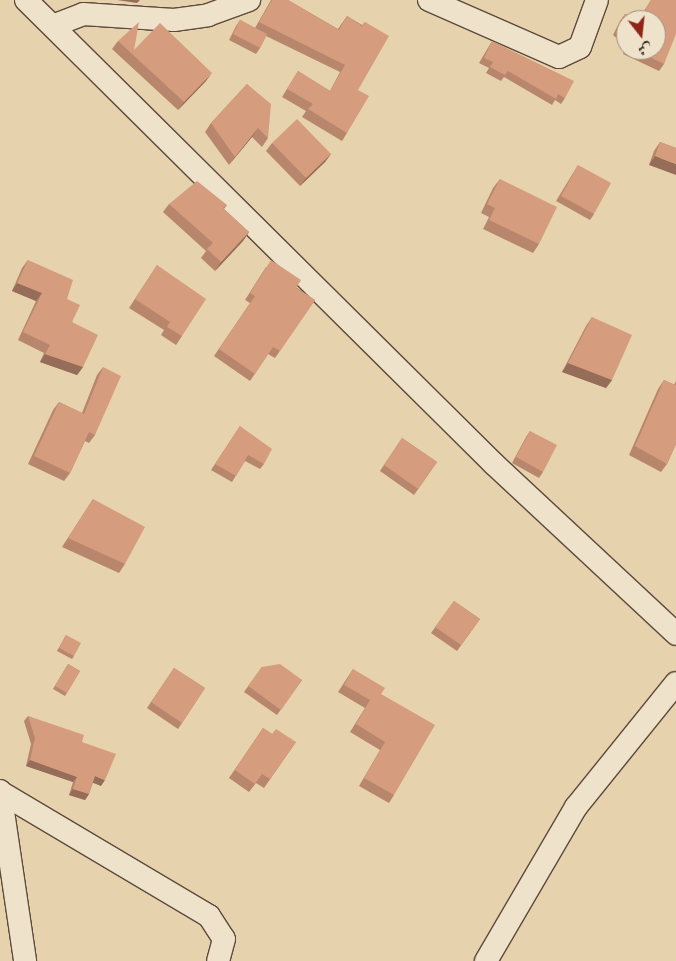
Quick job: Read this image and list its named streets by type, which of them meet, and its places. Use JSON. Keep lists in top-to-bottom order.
{
  "north": "bottom"
}
